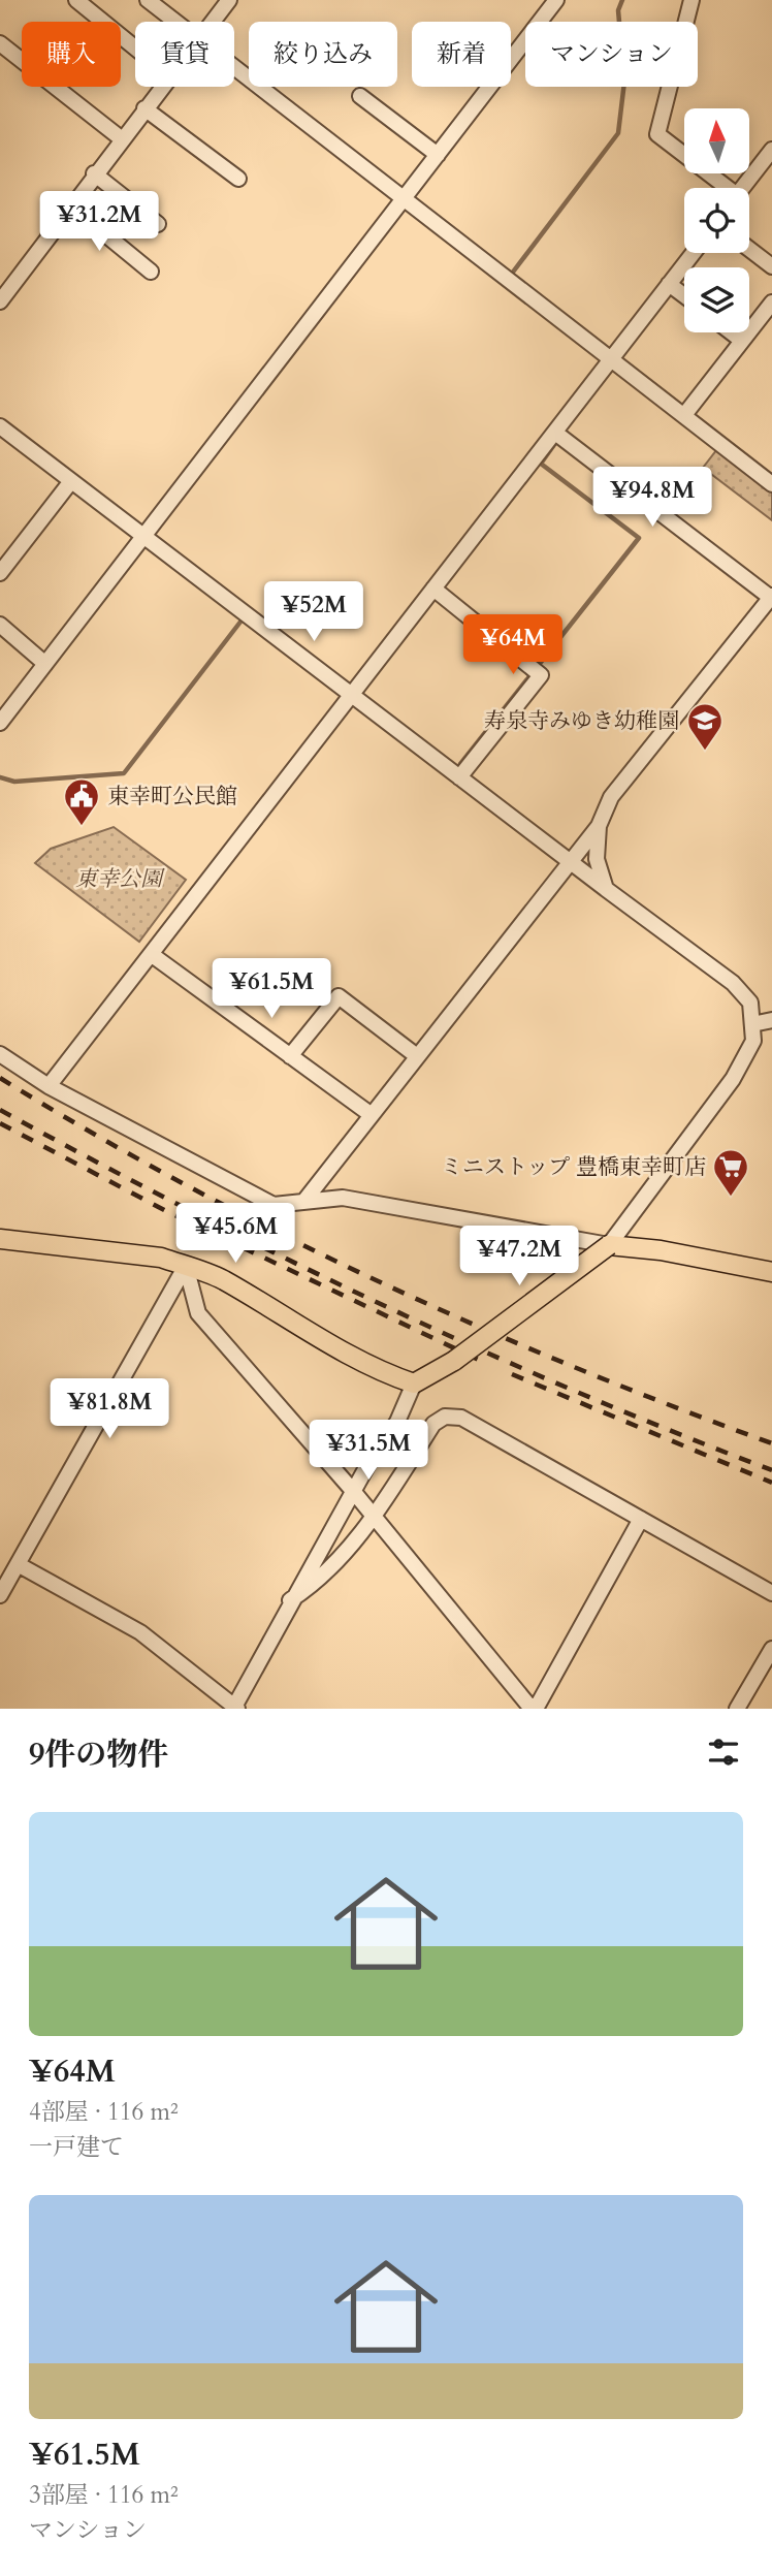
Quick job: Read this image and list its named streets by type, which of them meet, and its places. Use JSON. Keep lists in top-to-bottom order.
{
  "parks": ["東幸公園"],
  "places": {
    "school or university": ["寿泉寺みゆき幼稚園"],
    "public building": ["東幸町公民館"],
    "supermarket": ["ミニストップ 豊橋東幸町店"]
  },
  "north": "top",
  "page": {
    "chip": [
      "購入",
      "賃貸",
      "絞り込み",
      "新着",
      "マンション"
    ],
    "price": [
      "¥31.2M",
      "¥94.8M",
      "¥52M",
      "¥64M",
      "¥61.5M",
      "¥45.6M",
      "¥47.2M",
      "¥81.8M",
      "¥31.5M"
    ],
    "heading": "9件の物件",
    "list": [
      {
        "name": "¥64M",
        "note": "4部屋 · 116 m² · 一戸建て"
      },
      {
        "name": "¥61.5M",
        "note": "3部屋 · 116 m² · マンション"
      }
    ]
  }
}
